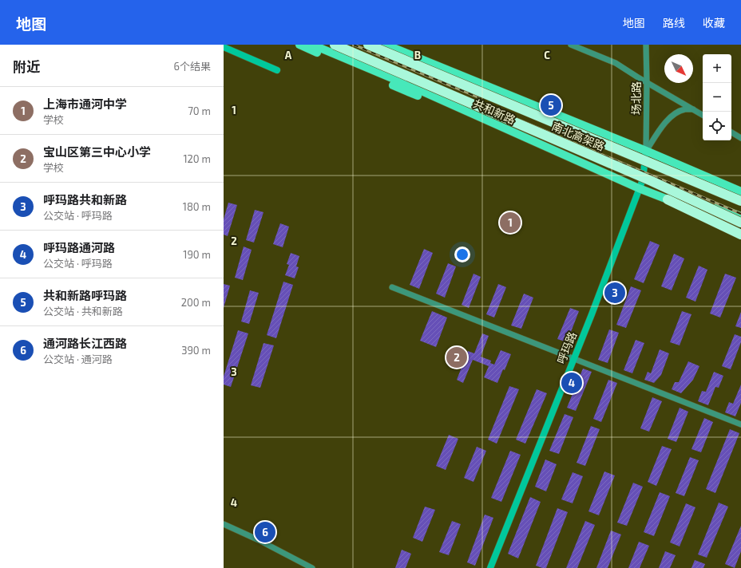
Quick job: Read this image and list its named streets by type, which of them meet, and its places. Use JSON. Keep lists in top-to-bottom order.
{
  "streets": {
    "highway": ["南北高架路"],
    "main road": ["共和新路"],
    "street": ["场北路", "呼玛路"]
  },
  "crossings": [
    ["场北路", "共和新路"],
    ["场北路", "呼玛路"],
    ["共和新路", "呼玛路"]
  ],
  "north": "bottom right",
  "page": {
    "header": "地图",
    "nav": ["地图", "路线", "收藏"],
    "heading": ["附近", "6个结果"],
    "map_buttons": ["+", "−"],
    "list": [
      {
        "mark": "1",
        "name": "上海市通河中学",
        "note": "学校",
        "value": "70 m"
      },
      {
        "mark": "2",
        "name": "宝山区第三中心小学",
        "note": "学校",
        "value": "120 m"
      },
      {
        "mark": "3",
        "name": "呼玛路共和新路",
        "note": "公交站 · 呼玛路",
        "value": "180 m"
      },
      {
        "mark": "4",
        "name": "呼玛路通河路",
        "note": "公交站 · 呼玛路",
        "value": "190 m"
      },
      {
        "mark": "5",
        "name": "共和新路呼玛路",
        "note": "公交站 · 共和新路",
        "value": "200 m"
      },
      {
        "mark": "6",
        "name": "通河路长江西路",
        "note": "公交站 · 通河路",
        "value": "390 m"
      }
    ],
    "pins": [
      "5",
      "1",
      "3",
      "2",
      "4",
      "6"
    ]
  },
  "grid": {
    "columns": ["A", "B", "C"],
    "rows": [
      "1",
      "2",
      "3",
      "4"
    ]
  }
}
